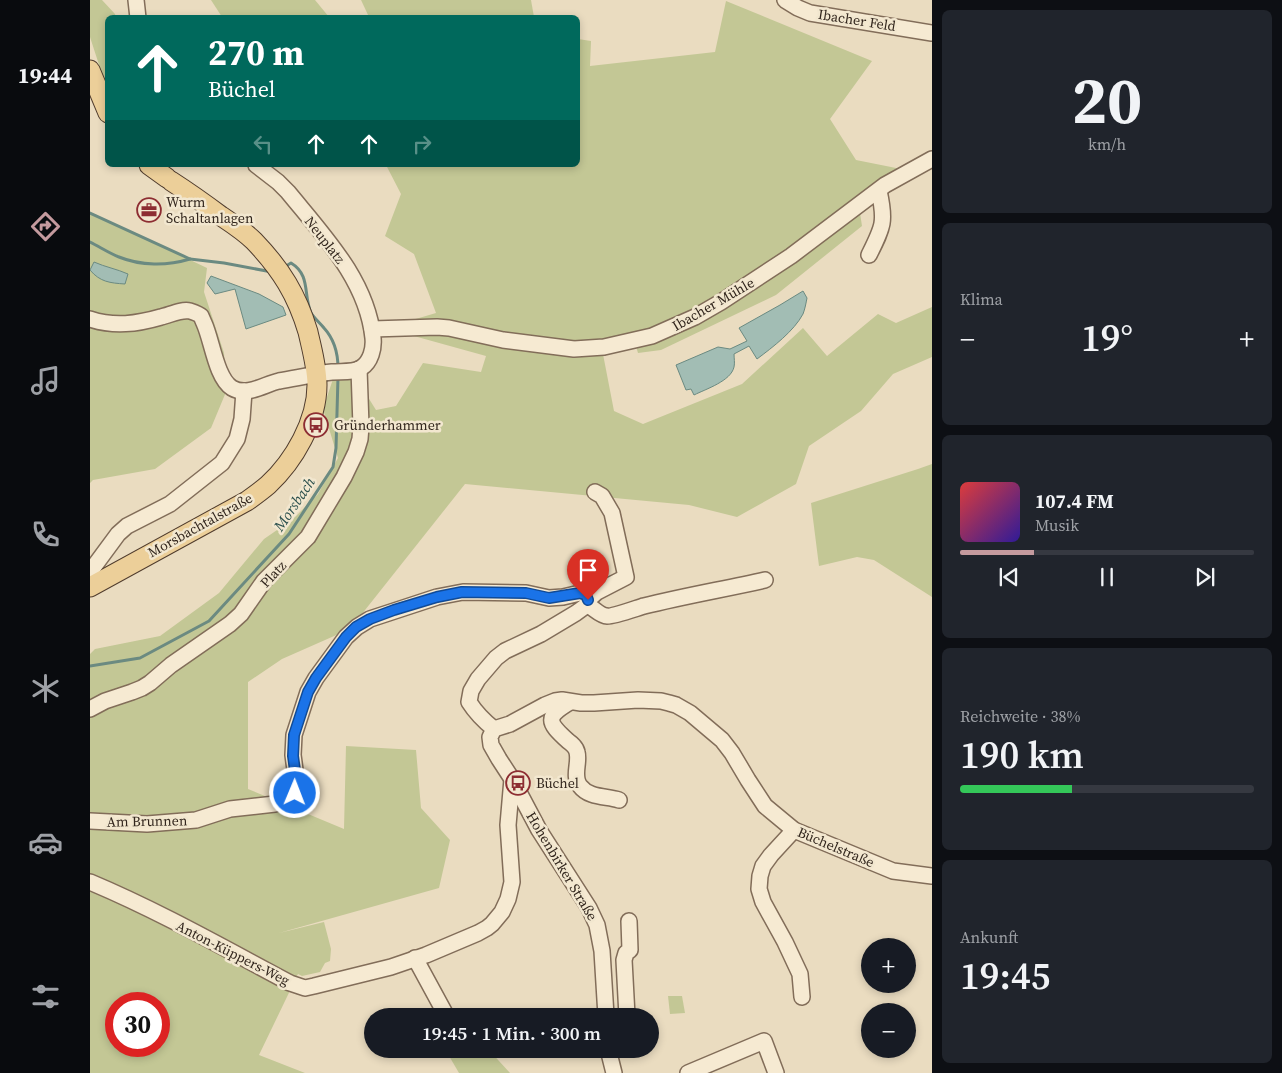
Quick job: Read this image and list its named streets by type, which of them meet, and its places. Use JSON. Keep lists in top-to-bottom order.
{
  "streets": {
    "main road": ["Morsbachtalstraße"],
    "street": [
      "Ibacher Feld",
      "Neuplatz",
      "Ibacher Mühle",
      "Platz",
      "Am Brunnen",
      "Büchelstraße",
      "Hohenbirker Straße",
      "Anton-Küppers-Weg"
    ]
  },
  "crossings": [
    ["Neuplatz", "Ibacher Mühle"],
    ["Morsbachtalstraße", "Platz"],
    ["Hohenbirker Straße", "Anton-Küppers-Weg"]
  ],
  "water": ["Morsbach"],
  "places": {
    "office": ["Wurm Schaltanlagen"],
    "bus stop": ["Gründerhammer", "Büchel"]
  },
  "page": {
    "tabs": "19:44",
    "tile": [
      ["20", "km/h"],
      "Klima",
      ["Reichweite · 38%", "190 km"],
      ["Ankunft", "19:45"]
    ],
    "turn": ["270 m", "Büchel"],
    "heat": ["−", "19°", "+"],
    "song": ["107.4 FM", "Musik"],
    "map_buttons": ["+", "−"],
    "limit": "30",
    "trip": "19:45 · 1 Min. · 300 m"
  }
}
